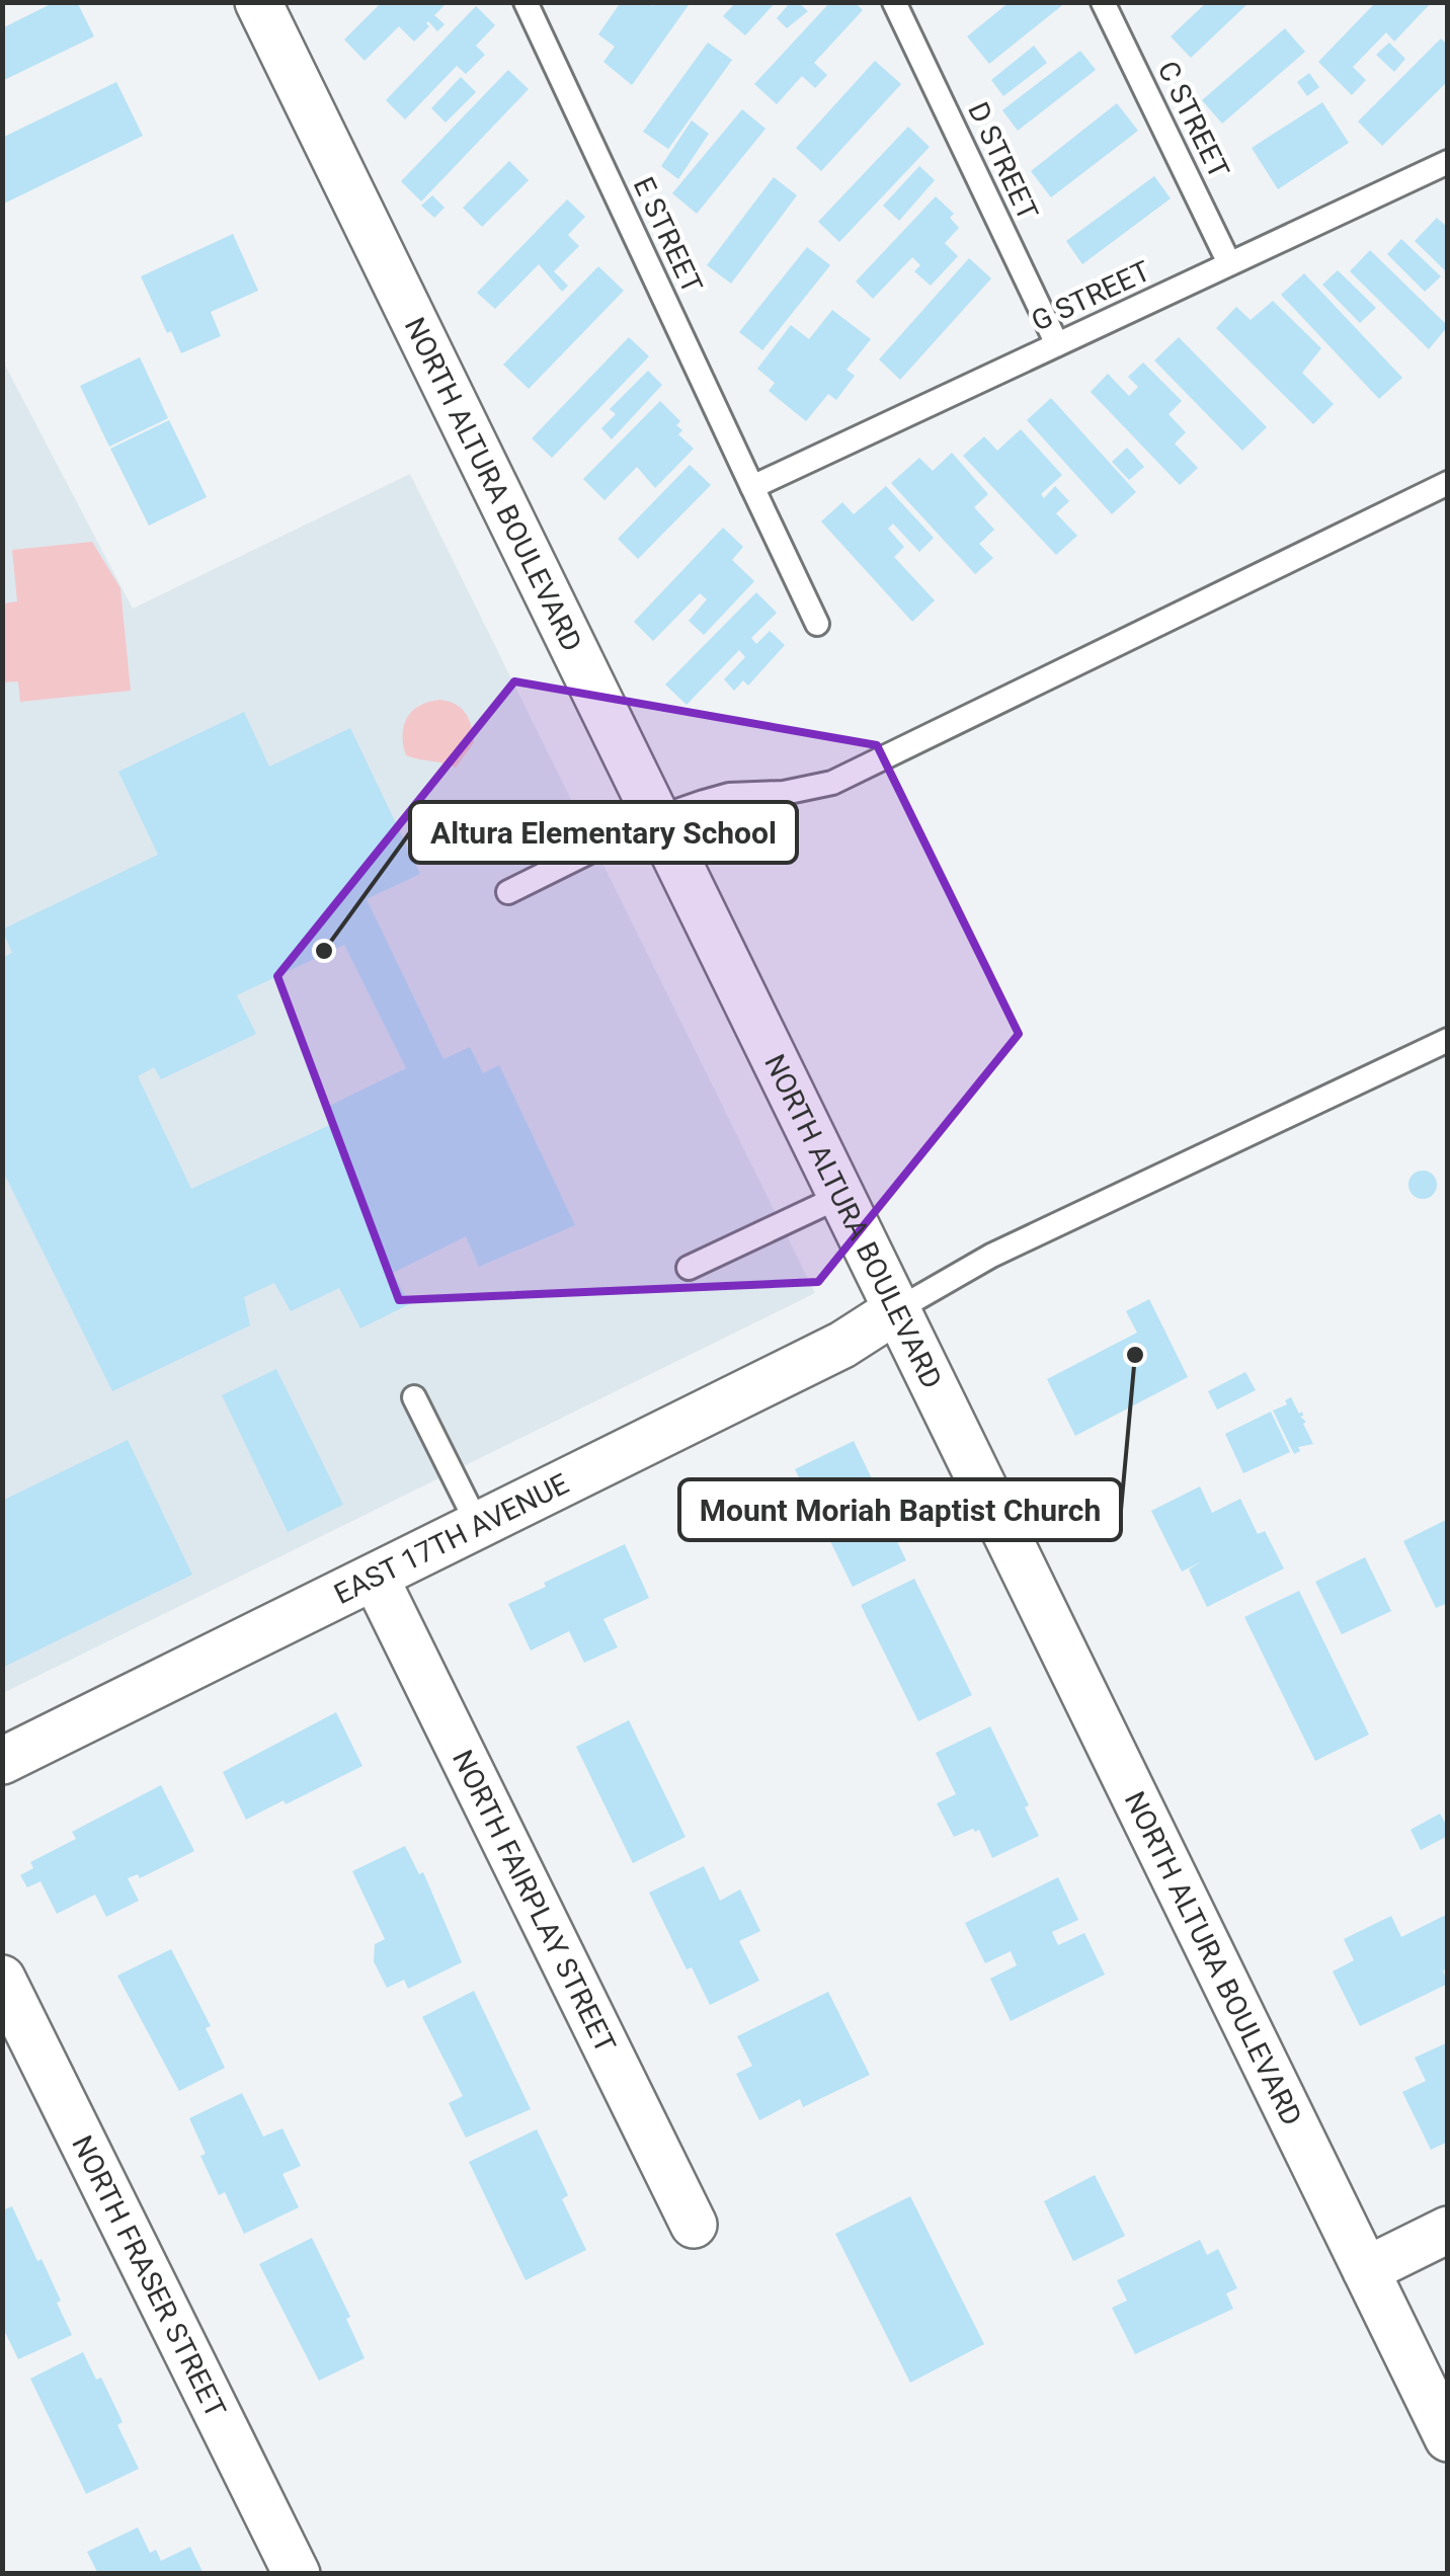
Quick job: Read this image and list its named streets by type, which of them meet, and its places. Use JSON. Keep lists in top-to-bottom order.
{
  "streets": {
    "street": [
      "NORTH ALTURA BOULEVARD",
      "EAST 17TH AVENUE",
      "NORTH FAIRPLAY STREET",
      "NORTH FRASER STREET"
    ],
    "lane": [
      "C STREET",
      "D STREET",
      "E STREET",
      "G STREET"
    ]
  },
  "crossings": [
    ["C STREET", "G STREET"],
    ["D STREET", "G STREET"],
    ["E STREET", "G STREET"],
    ["NORTH ALTURA BOULEVARD", "EAST 17TH AVENUE"],
    ["EAST 17TH AVENUE", "NORTH FAIRPLAY STREET"]
  ],
  "places": ["Altura Elementary School", "Mount Moriah Baptist Church"]
}
